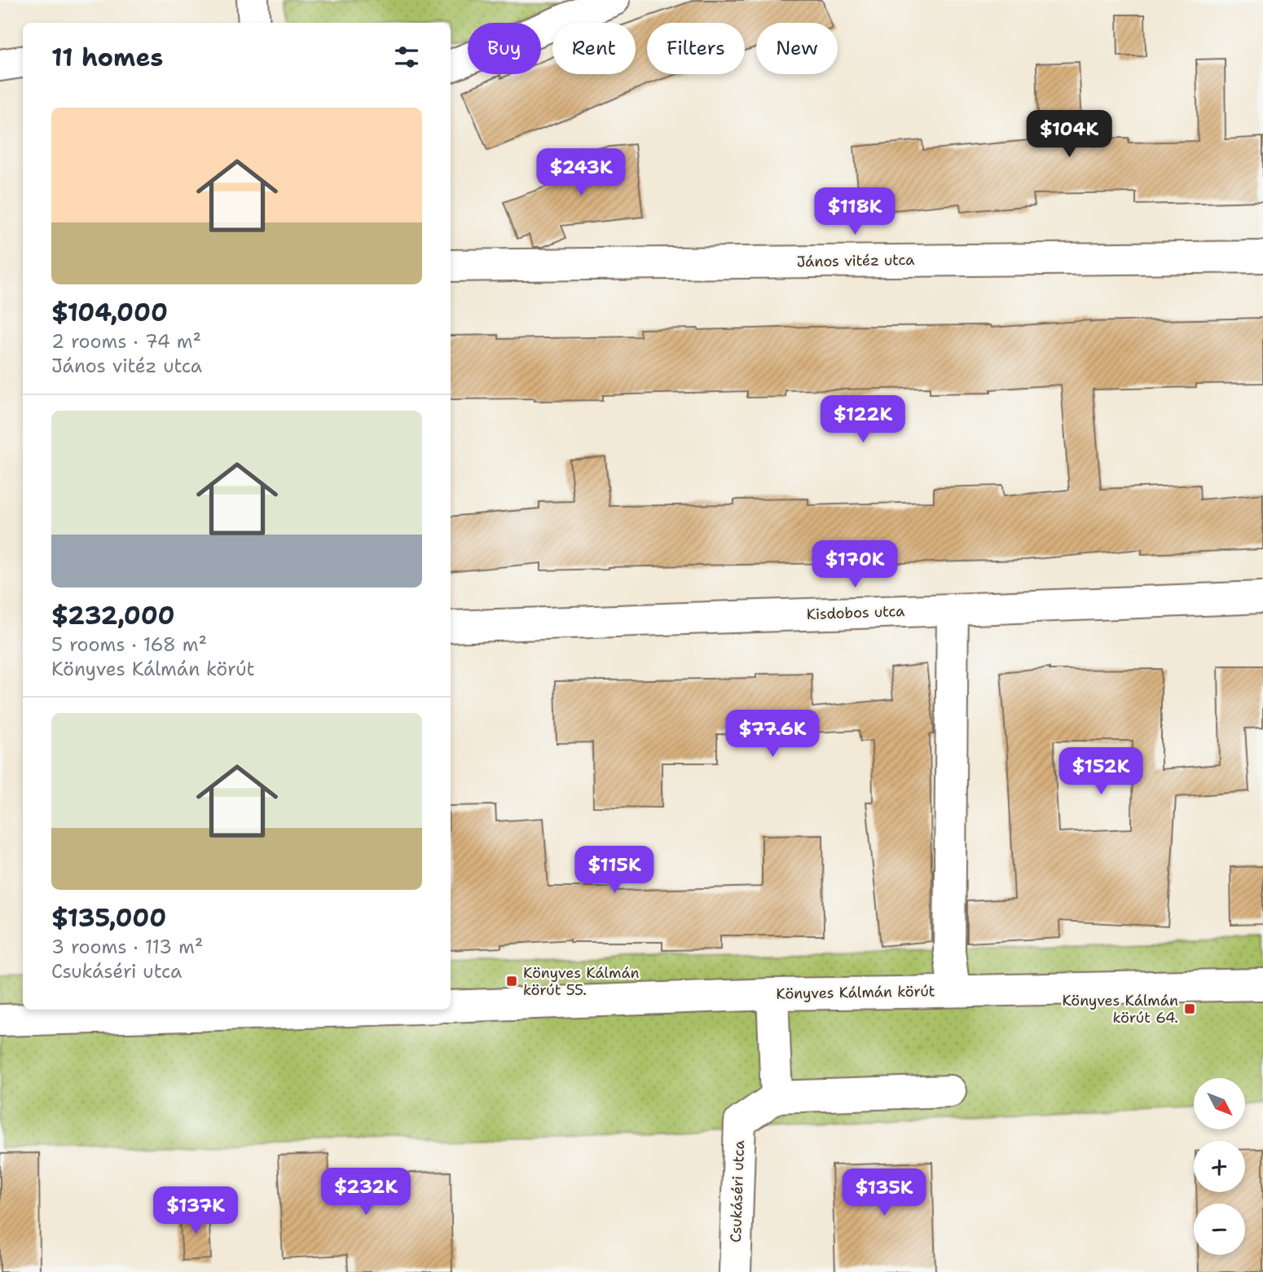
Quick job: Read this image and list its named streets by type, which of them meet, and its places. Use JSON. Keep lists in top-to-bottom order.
{
  "streets": {
    "street": [
      "János vitéz utca",
      "Kisdobos utca",
      "Könyves Kálmán körút",
      "Csukáséri utca"
    ]
  },
  "places": {
    "transit": ["Könyves Kálmán körút 55.", "Könyves Kálmán körút 64."]
  },
  "north": "bottom right",
  "page": {
    "chip": [
      "Buy",
      "Rent",
      "Filters",
      "New"
    ],
    "heading": "11 homes",
    "list": [
      {
        "name": "$104,000",
        "note": "2 rooms · 74 m² · János vitéz utca"
      },
      {
        "name": "$232,000",
        "note": "5 rooms · 168 m² · Könyves Kálmán körút"
      },
      {
        "name": "$135,000",
        "note": "3 rooms · 113 m² · Csukáséri utca"
      }
    ],
    "price": [
      "$104K",
      "$243K",
      "$118K",
      "$122K",
      "$170K",
      "$77.6K",
      "$152K",
      "$115K",
      "$232K",
      "$135K",
      "$137K"
    ],
    "map_buttons": ["+", "−"]
  }
}
